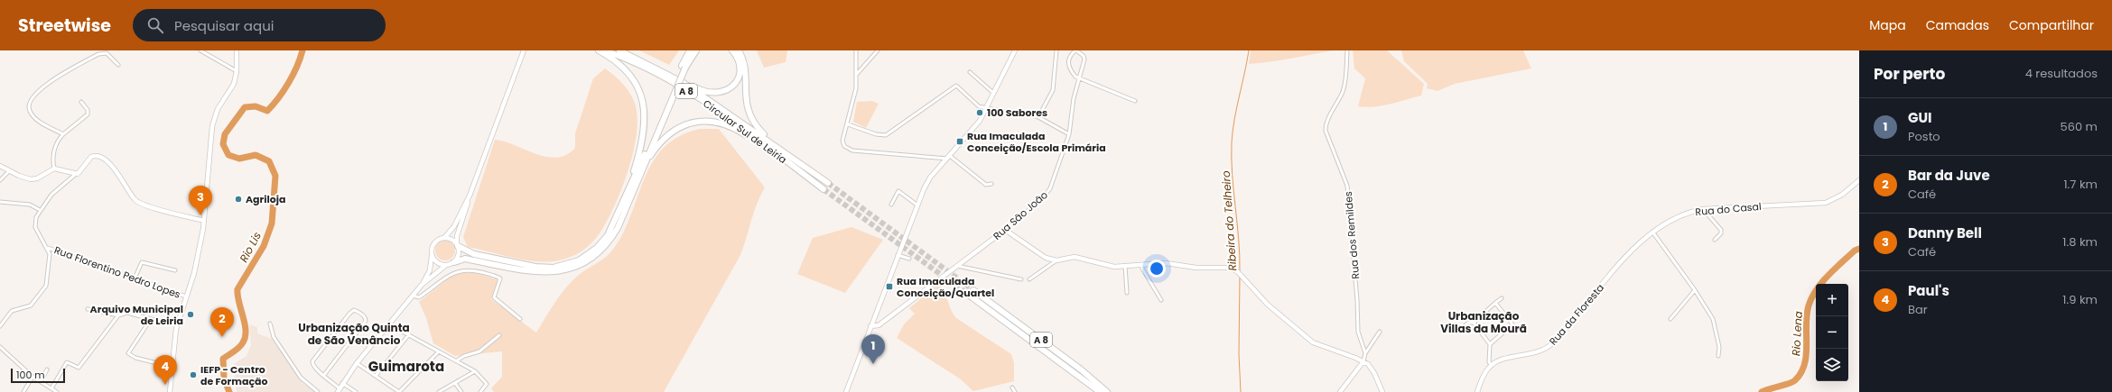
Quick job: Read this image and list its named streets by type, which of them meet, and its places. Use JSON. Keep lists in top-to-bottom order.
{
  "streets": {
    "highway": ["A 8", "Circular Sul de Leiria"],
    "street": [
      "Rua do Casal",
      "Rua São João",
      "Rua dos Remildes",
      "Rua Florentino Pedro Lopes",
      "Rua da Floresta"
    ]
  },
  "crossings": [
    ["Rua do Casal", "Rua da Floresta"]
  ],
  "districts": ["Urbanização Villas da Mourã", "Urbanização Quinta de São Venâncio", "Guimarota"],
  "water": ["Ribeira do Telheiro", "Rio Lis", "Rio Lena"],
  "places": {
    "other": [
      "100 Sabores",
      "Agriloja",
      "Arquivo Municipal de Leiria",
      "IEFP - Centro de Formação"
    ],
    "transit": ["Rua Imaculada Conceição/Escola Primária", "Rua Imaculada Conceição/Quartel"]
  },
  "scale_bar": "100 m",
  "page": {
    "header": "Streetwise",
    "search": "Pesquisar aqui",
    "nav": ["Mapa", "Camadas", "Compartilhar"],
    "heading": ["Por perto", "4 resultados"],
    "list": [
      {
        "mark": "1",
        "name": "GUI",
        "note": "Posto",
        "value": "560 m"
      },
      {
        "mark": "2",
        "name": "Bar da Juve",
        "note": "Café",
        "value": "1.7 km"
      },
      {
        "mark": "3",
        "name": "Danny Bell",
        "note": "Café",
        "value": "1.8 km"
      },
      {
        "mark": "4",
        "name": "Paul's",
        "note": "Bar",
        "value": "1.9 km"
      }
    ],
    "pins": [
      "3",
      "2",
      "1",
      "4"
    ],
    "map_buttons": ["+", "−"],
    "scale": "100 m"
  }
}
